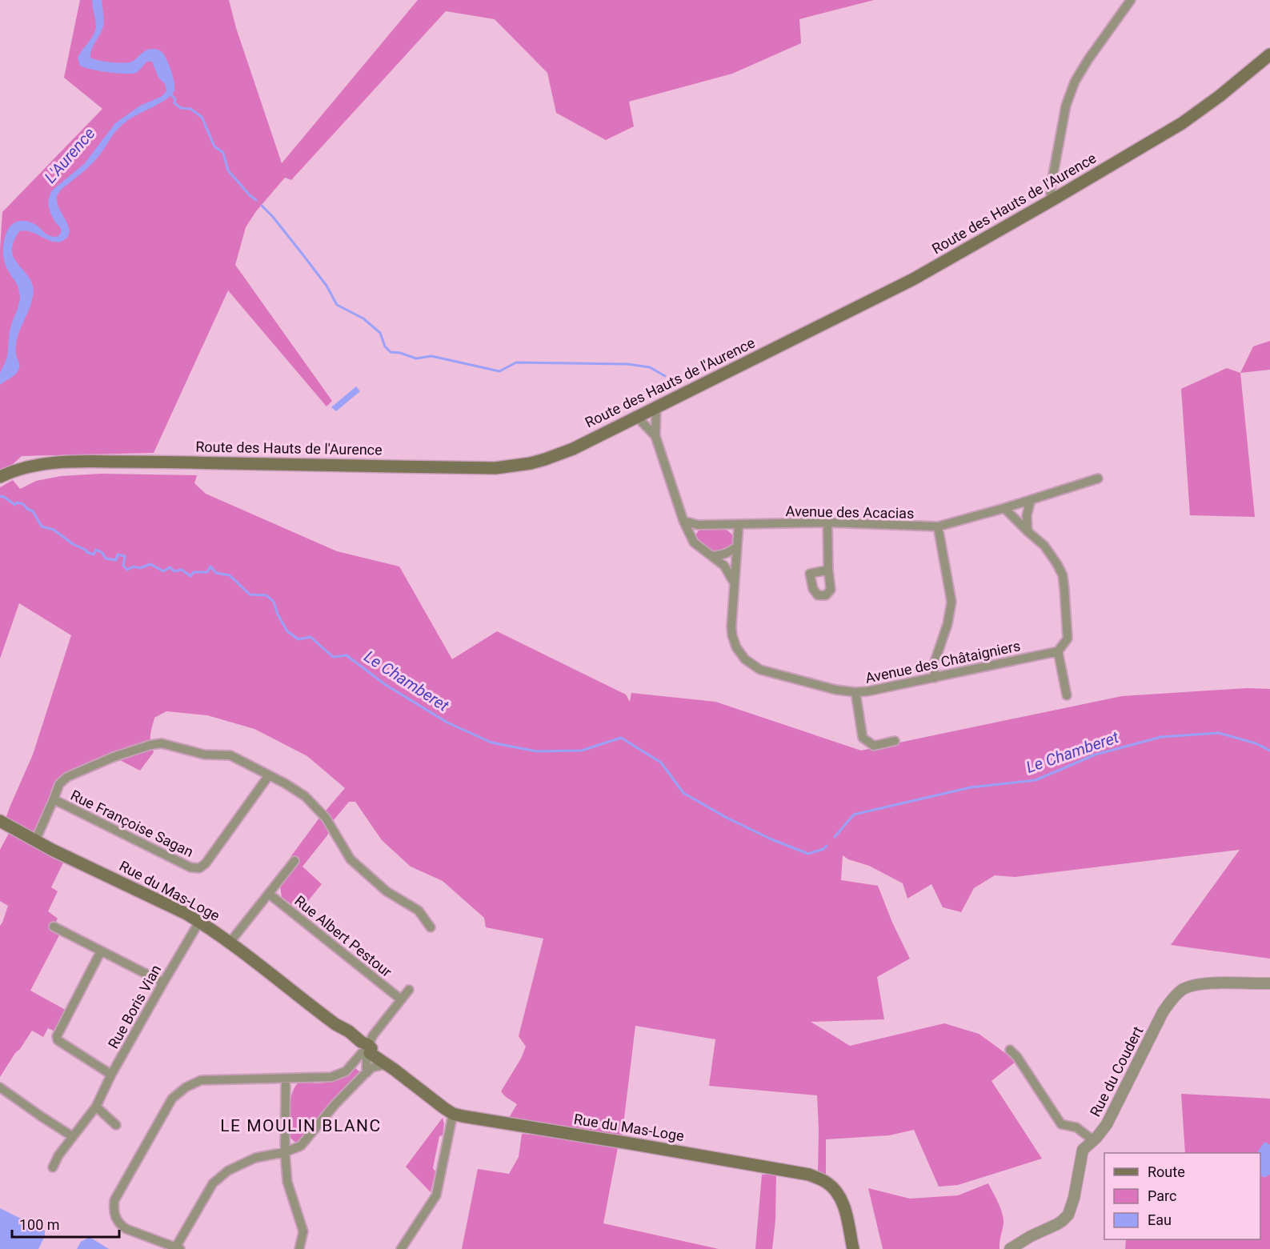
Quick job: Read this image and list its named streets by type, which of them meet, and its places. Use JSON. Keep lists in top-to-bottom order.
{
  "streets": {
    "main road": ["Route des Hauts de l'Aurence", "Rue du Mas-Loge"],
    "street": [
      "Avenue des Acacias",
      "Avenue des Châtaigniers",
      "Rue Françoise Sagan",
      "Rue Albert Pestour",
      "Rue Boris Vian",
      "Rue du Coudert"
    ]
  },
  "crossings": [
    ["Avenue des Acacias", "Avenue des Châtaigniers"],
    ["Rue du Mas-Loge", "Rue Boris Vian"]
  ],
  "districts": ["LE MOULIN BLANC"],
  "water": ["L'Aurence", "Le Chamberet"],
  "legend": ["Route", "Parc", "Eau"],
  "scale_bar": "100 m"
}
